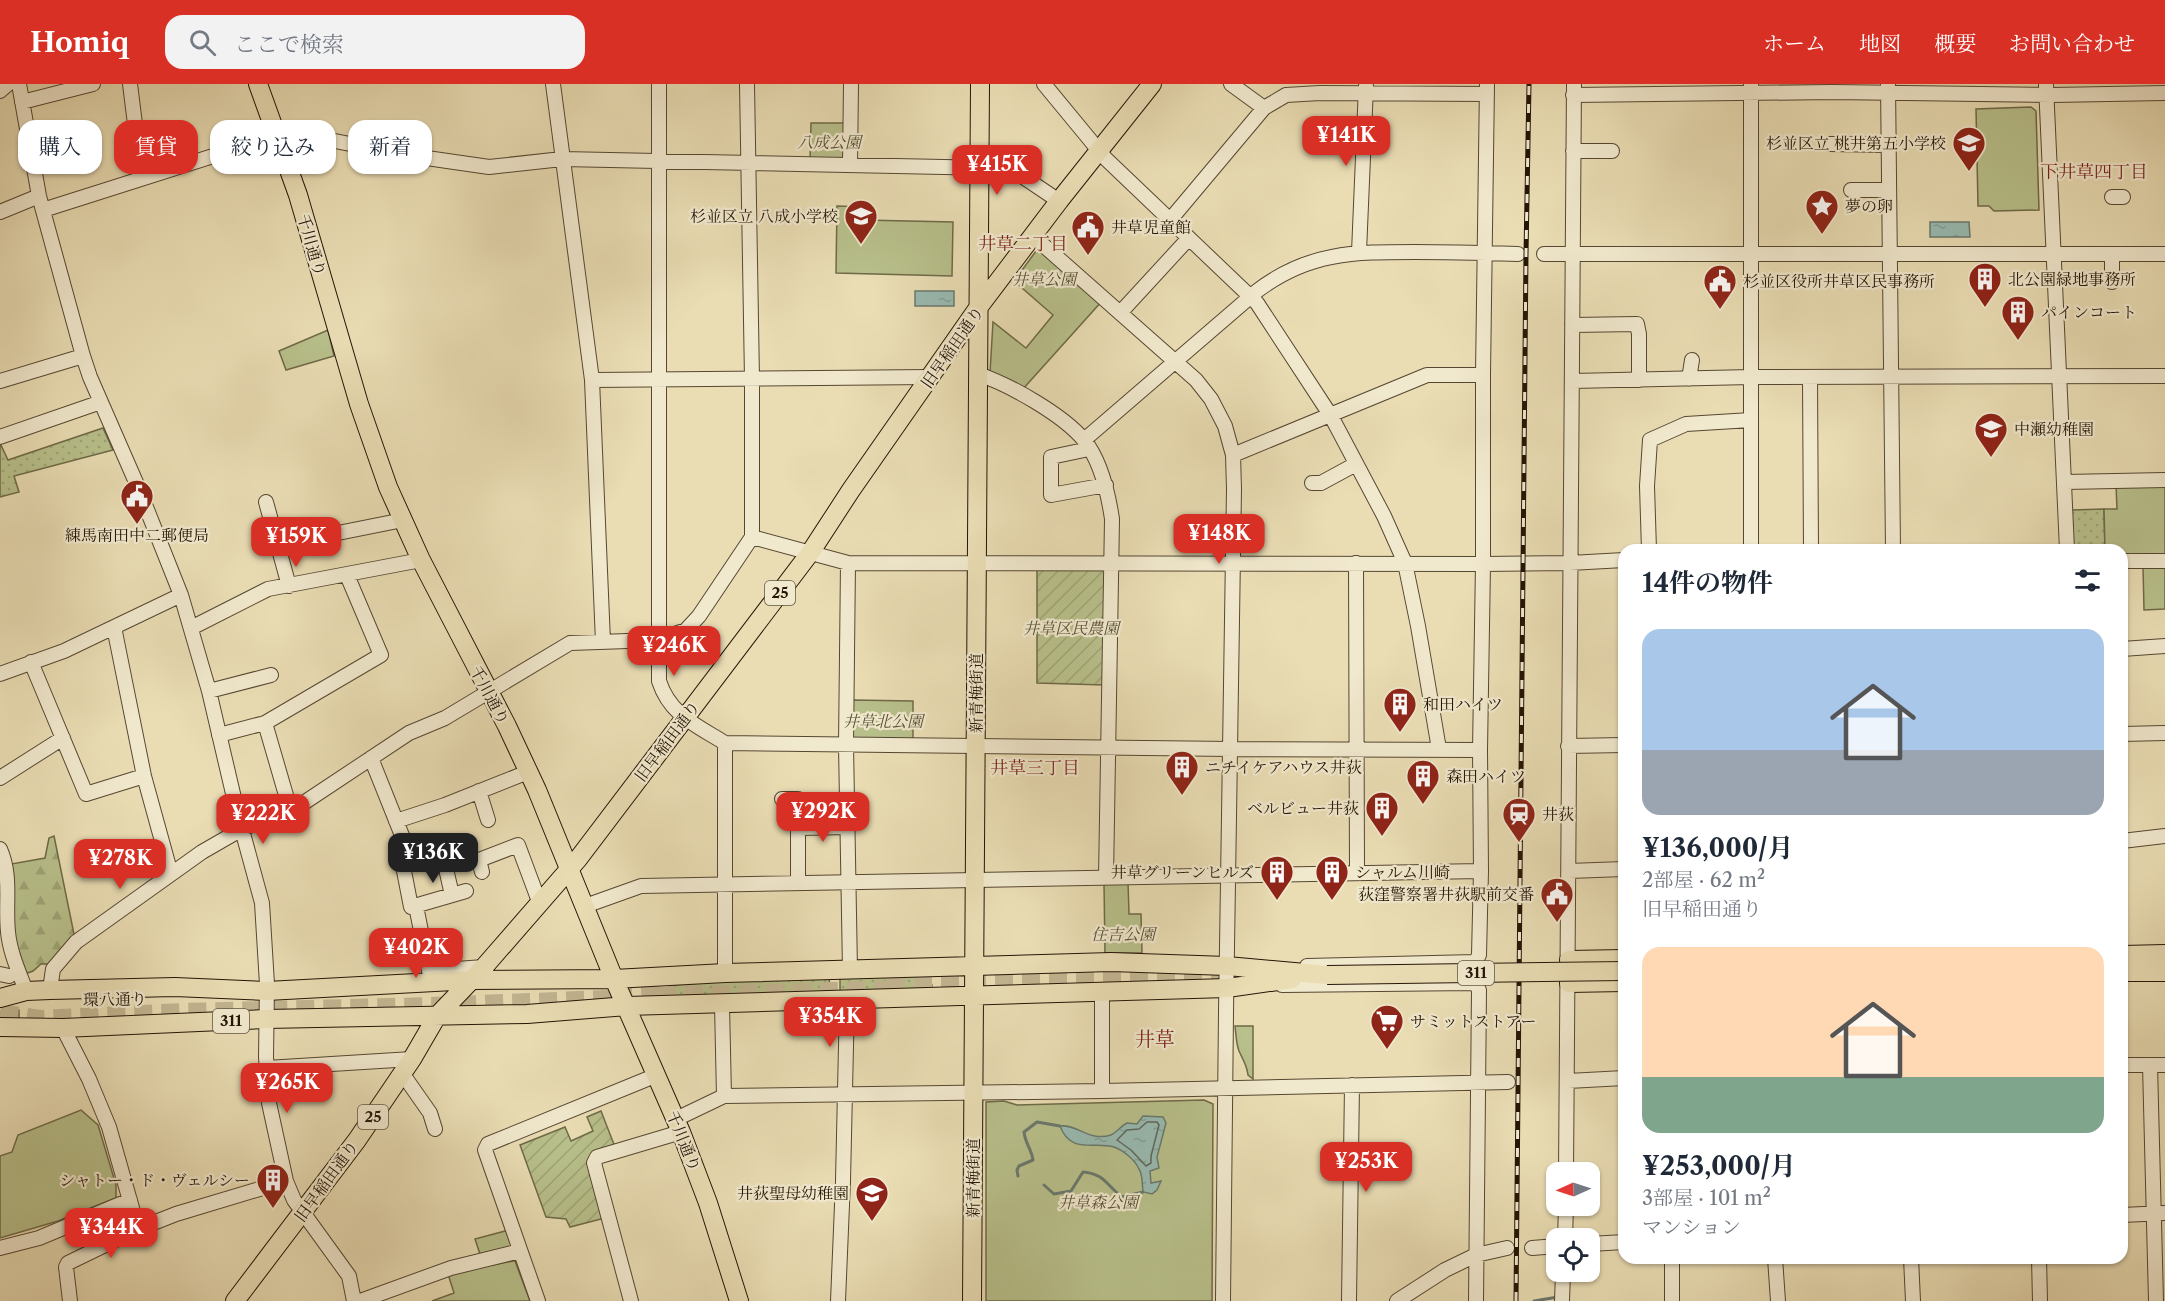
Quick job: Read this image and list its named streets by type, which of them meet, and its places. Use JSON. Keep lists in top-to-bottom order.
{
  "streets": {
    "main road": [
      "千川通り",
      "旧早稲田通り",
      "25",
      "新青梅街道",
      "311",
      "環八通り"
    ]
  },
  "crossings": [
    ["千川通り", "旧早稲田通り"],
    ["千川通り", "311"],
    ["旧早稲田通り", "新青梅街道"],
    ["旧早稲田通り", "311"],
    ["新青梅街道", "311"],
    ["311", "環八通り"]
  ],
  "districts": [
    "下井草四丁目",
    "井草二丁目",
    "井草三丁目",
    "井草"
  ],
  "parks": [
    "八成公園",
    "井草公園",
    "井草区民農園",
    "井草北公園",
    "住吉公園",
    "井草森公園"
  ],
  "places": {
    "school or university": [
      "杉並区立 桃井第五小学校",
      "杉並区立 八成小学校",
      "中瀬幼稚園",
      "井荻聖母幼稚園"
    ],
    "place": ["夢の卵"],
    "public building": [
      "井草児童館",
      "杉並区役所井草区民事務所",
      "練馬南田中二郵便局",
      "荻窪警察署井荻駅前交番"
    ],
    "building": [
      "北公園緑地事務所",
      "パインコート",
      "和田ハイツ",
      "ニチイケアハウス井荻",
      "森田ハイツ",
      "ベルビュー井荻",
      "井草グリーンヒルズ",
      "シャルム川崎",
      "シャトー・ド・ヴェルシー"
    ],
    "station": ["井荻"],
    "supermarket": ["サミットストアー"]
  },
  "north": "left",
  "page": {
    "header": "Homiq",
    "search": "ここで検索",
    "nav": [
      "ホーム",
      "地図",
      "概要",
      "お問い合わせ"
    ],
    "price": [
      "¥141K",
      "¥415K",
      "¥148K",
      "¥159K",
      "¥246K",
      "¥292K",
      "¥222K",
      "¥136K",
      "¥278K",
      "¥402K",
      "¥354K",
      "¥265K",
      "¥253K",
      "¥344K"
    ],
    "chip": [
      "購入",
      "賃貸",
      "絞り込み",
      "新着"
    ],
    "heading": "14件の物件",
    "list": [
      {
        "name": "¥136,000/月",
        "note": "2部屋 · 62 m² · 旧早稲田通り"
      },
      {
        "name": "¥253,000/月",
        "note": "3部屋 · 101 m² · マンション"
      }
    ]
  }
}
